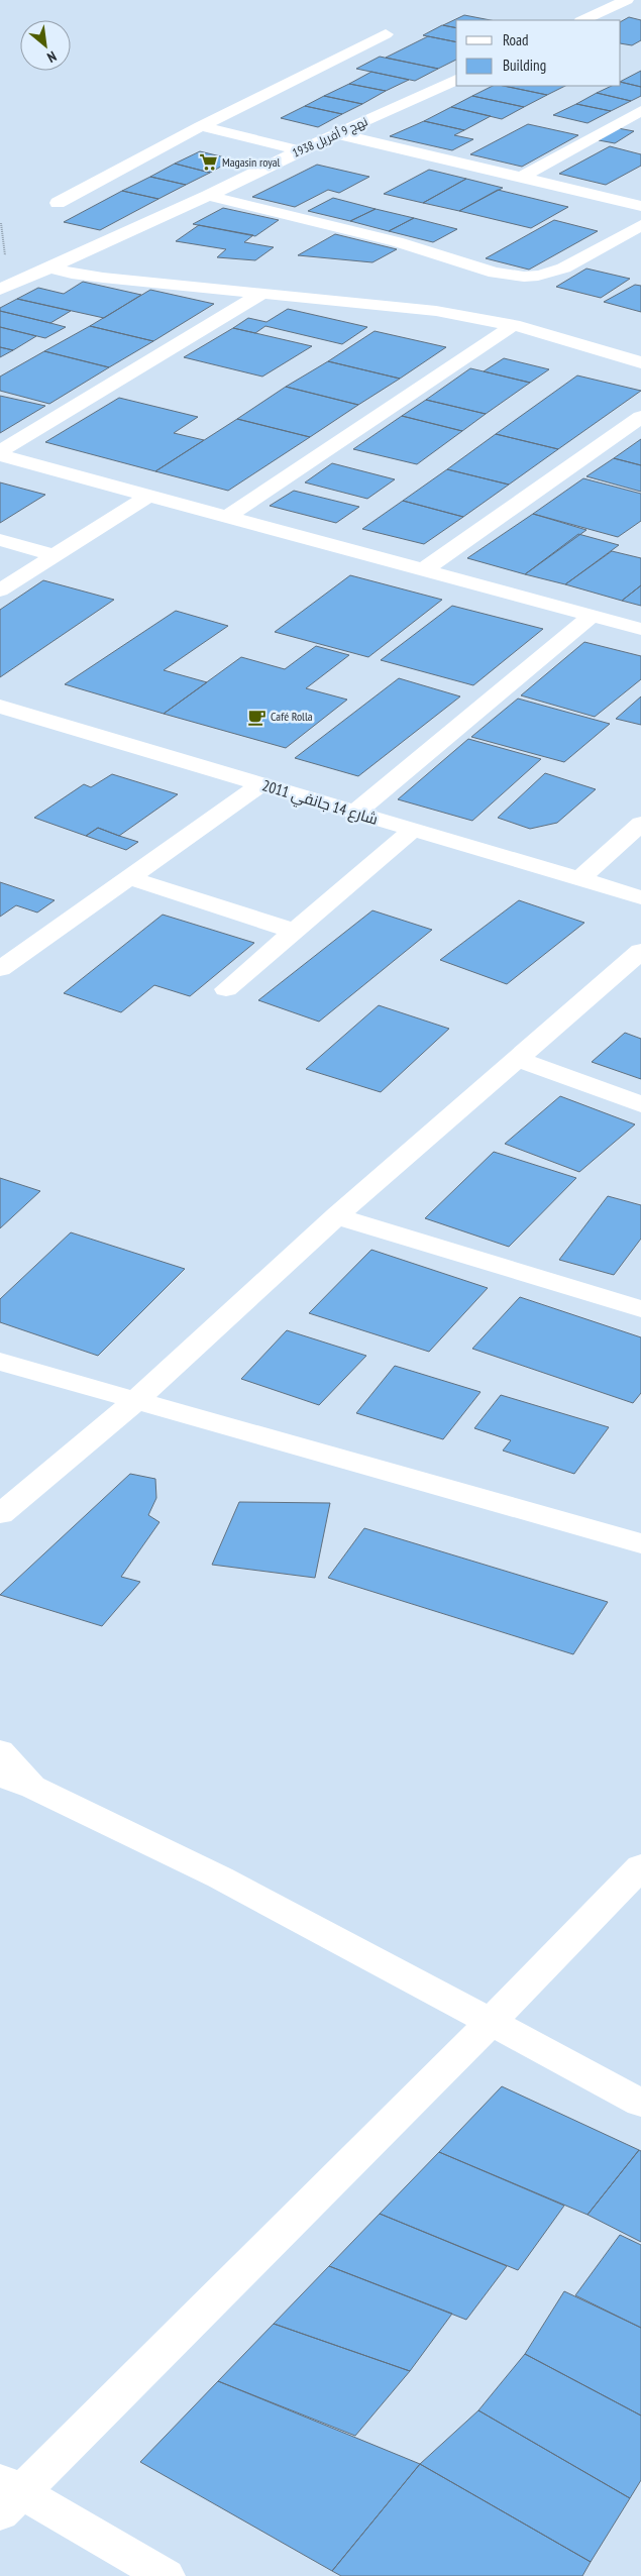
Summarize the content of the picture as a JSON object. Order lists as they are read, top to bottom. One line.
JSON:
{"streets":{"street":["نهج 9 أفريل 1938","شارع 14 جانفي 2011"]},"places":{"supermarket":["Magasin royal"],"cafe":["Café Rolla"]},"legend":["Road","Building"],"north":"bottom right"}
